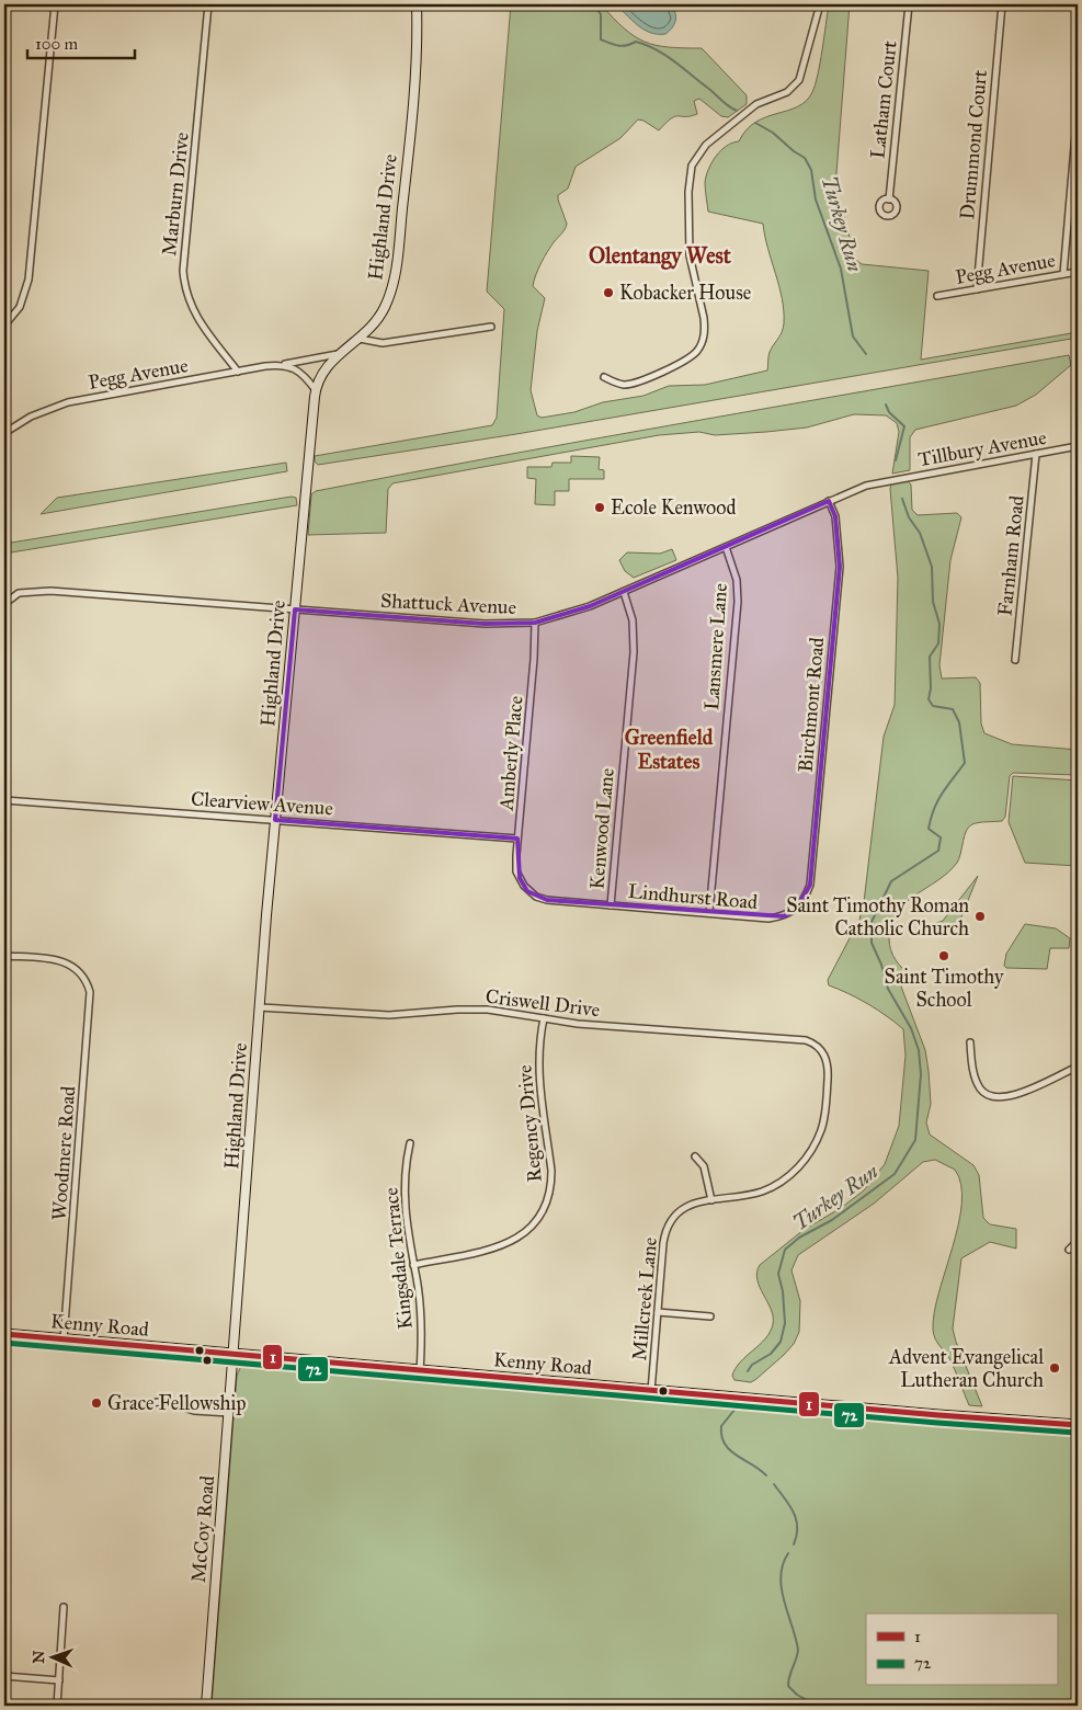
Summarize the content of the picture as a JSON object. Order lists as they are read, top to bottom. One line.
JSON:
{"streets":{"main road":["Kenny Road"],"street":["Latham Court","Drummond Court","Marburn Drive","Highland Drive","Pegg Avenue","Tillbury Avenue","Farnham Road","Shattuck Avenue","Lansmere Lane","Birchmont Road","Amberly Place","Clearview Avenue","Kenwood Lane","Lindhurst Road","Criswell Drive","Regency Drive","Woodmere Road","Kingsdale Terrace","Millcreek Lane","McCoy Road"]},"crossings":[["Drummond Court","Pegg Avenue"],["Marburn Drive","Pegg Avenue"],["Highland Drive","Pegg Avenue"],["Highland Drive","Shattuck Avenue"],["Highland Drive","Clearview Avenue"],["Highland Drive","Criswell Drive"],["Highland Drive","Kenny Road"],["Highland Drive","McCoy Road"],["Tillbury Avenue","Farnham Road"],["Tillbury Avenue","Shattuck Avenue"],["Shattuck Avenue","Lansmere Lane"],["Shattuck Avenue","Birchmont Road"],["Shattuck Avenue","Amberly Place"],["Shattuck Avenue","Kenwood Lane"],["Lansmere Lane","Lindhurst Road"],["Birchmont Road","Lindhurst Road"],["Amberly Place","Clearview Avenue"],["Amberly Place","Lindhurst Road"],["Kenwood Lane","Lindhurst Road"],["Criswell Drive","Regency Drive"],["Criswell Drive","Millcreek Lane"],["Regency Drive","Kingsdale Terrace"],["Woodmere Road","Kenny Road"],["Kingsdale Terrace","Kenny Road"],["Millcreek Lane","Kenny Road"],["Kenny Road","McCoy Road"]],"districts":["Olentangy West","Greenfield Estates"],"water":["Turkey Run"],"places":["Kobacker House","Ecole Kenwood","Saint Timothy Roman Catholic Church","Saint Timothy School","Advent Evangelical Lutheran Church","Grace Fellowship"],"lines":["transit line 1","transit line 72"],"legend":["1","72"],"scale_bar":"100 m","north":"left"}
